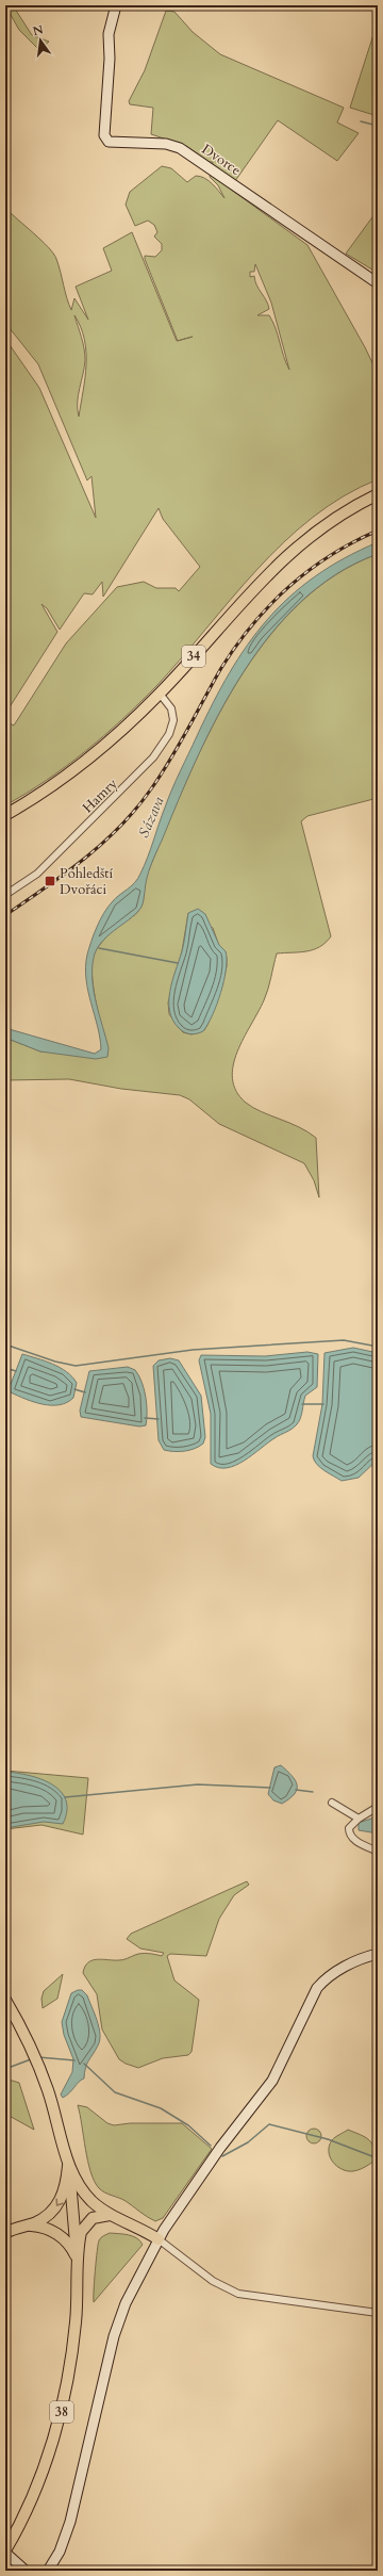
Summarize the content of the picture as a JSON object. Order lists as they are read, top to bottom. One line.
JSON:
{"streets":{"main road":["34","38"],"street":["Dvorce","Hamry"]},"crossings":[["34","Hamry"]],"water":["Sázava"],"places":{"transit":["Pohledští Dvořáci"]},"north":"top"}
